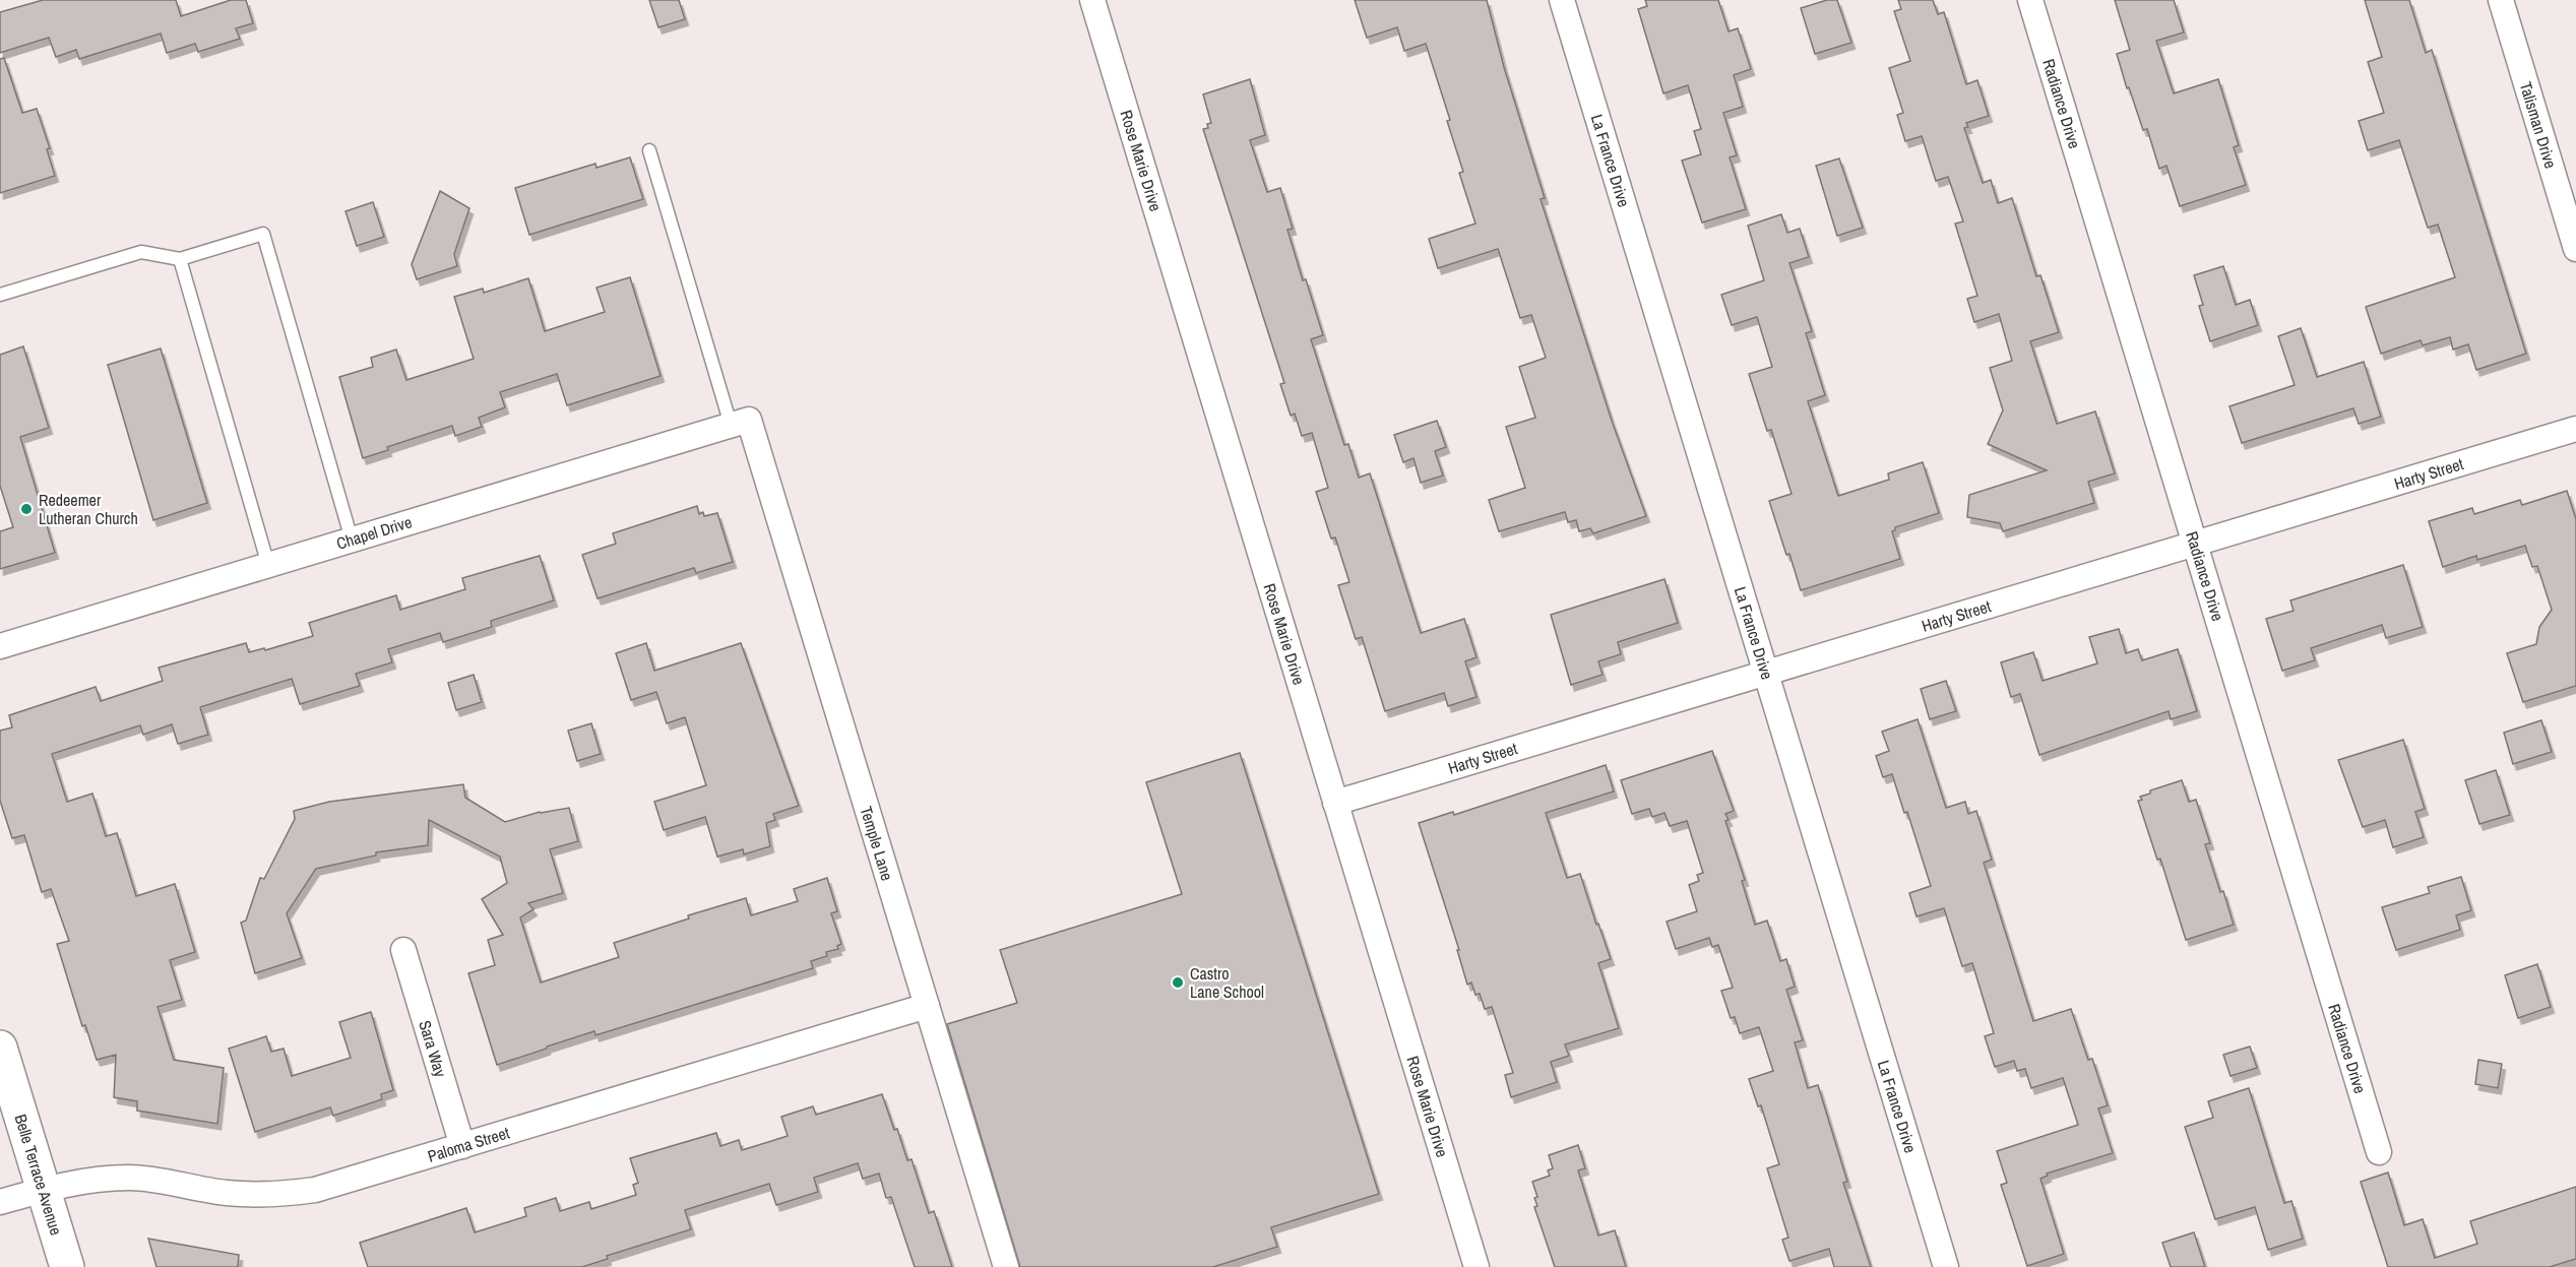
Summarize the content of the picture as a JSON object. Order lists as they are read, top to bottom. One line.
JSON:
{"streets":{"street":["Radiance Drive","Talisman Drive","Rose Marie Drive","La France Drive","Harty Street","Chapel Drive","Temple Lane","Sara Way","Paloma Street","Belle Terrace Avenue"]},"crossings":[["Radiance Drive","Harty Street"],["Rose Marie Drive","Harty Street"],["La France Drive","Harty Street"],["Chapel Drive","Temple Lane"],["Temple Lane","Paloma Street"],["Sara Way","Paloma Street"],["Paloma Street","Belle Terrace Avenue"]],"places":["Redeemer Lutheran Church","Castro Lane School"]}
